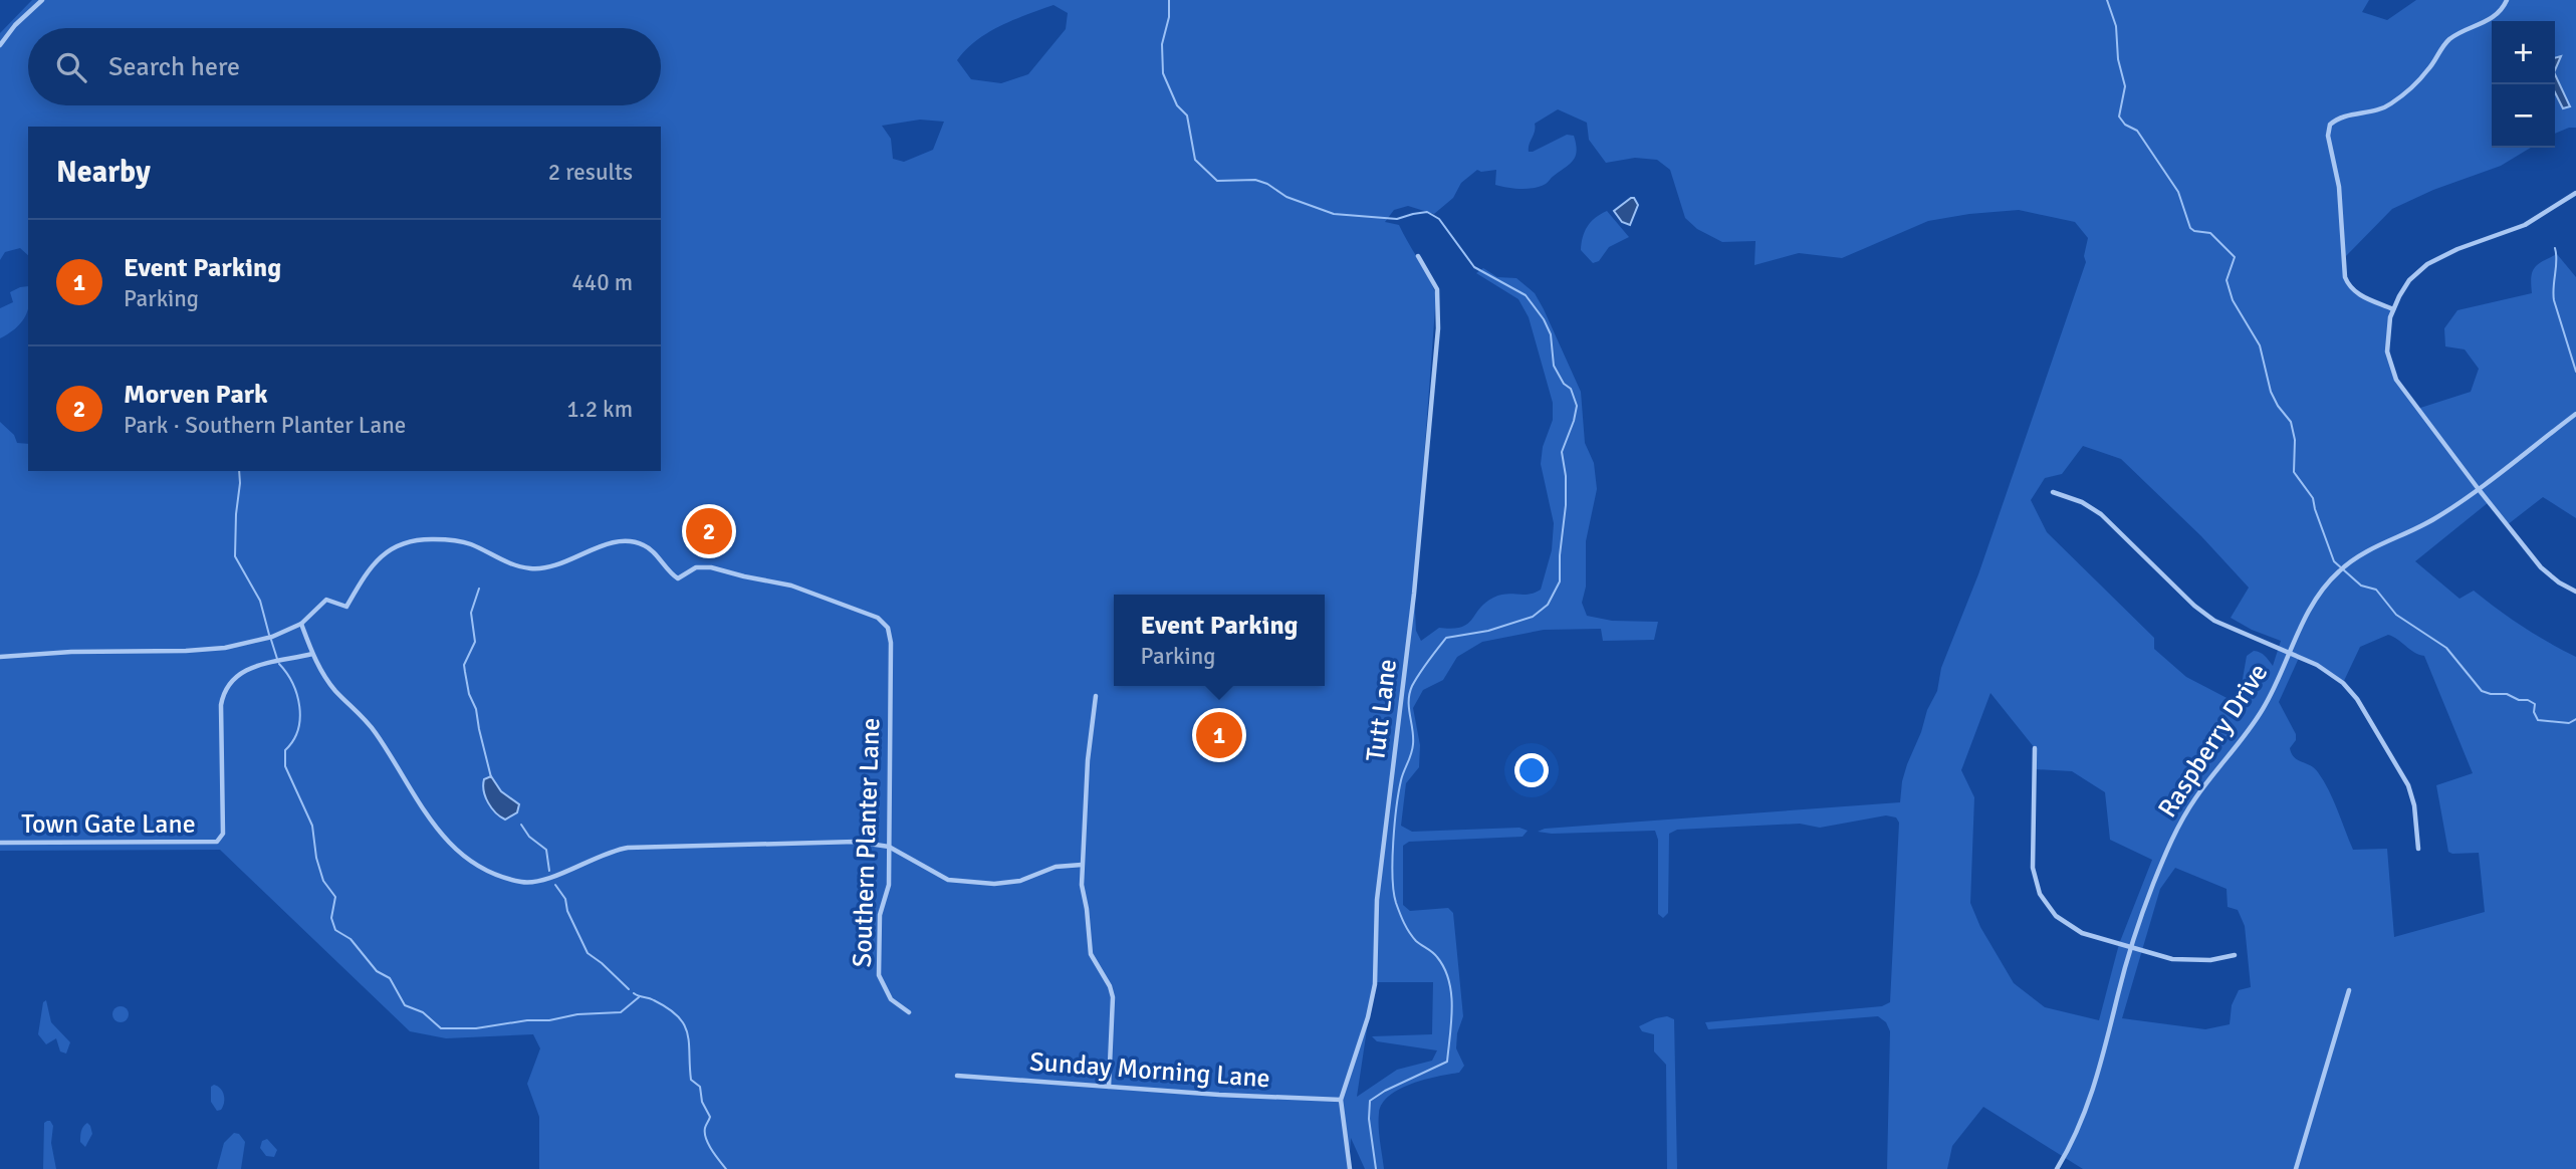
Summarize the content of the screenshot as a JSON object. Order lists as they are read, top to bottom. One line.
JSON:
{"streets":{"street":["Tutt Lane","Raspberry Drive","Town Gate Lane","Southern Planter Lane","Sunday Morning Lane"]},"crossings":[["Tutt Lane","Sunday Morning Lane"]],"page":{"map_buttons":["+","−"],"search":"Search here","heading":["Nearby","2 results"],"list":[{"mark":"1","name":"Event Parking","note":"Parking","value":"440 m"},{"mark":"2","name":"Morven Park","note":"Park · Southern Planter Lane","value":"1.2 km"}],"pins":["2","1"],"popup":["Event Parking","Parking"]}}
